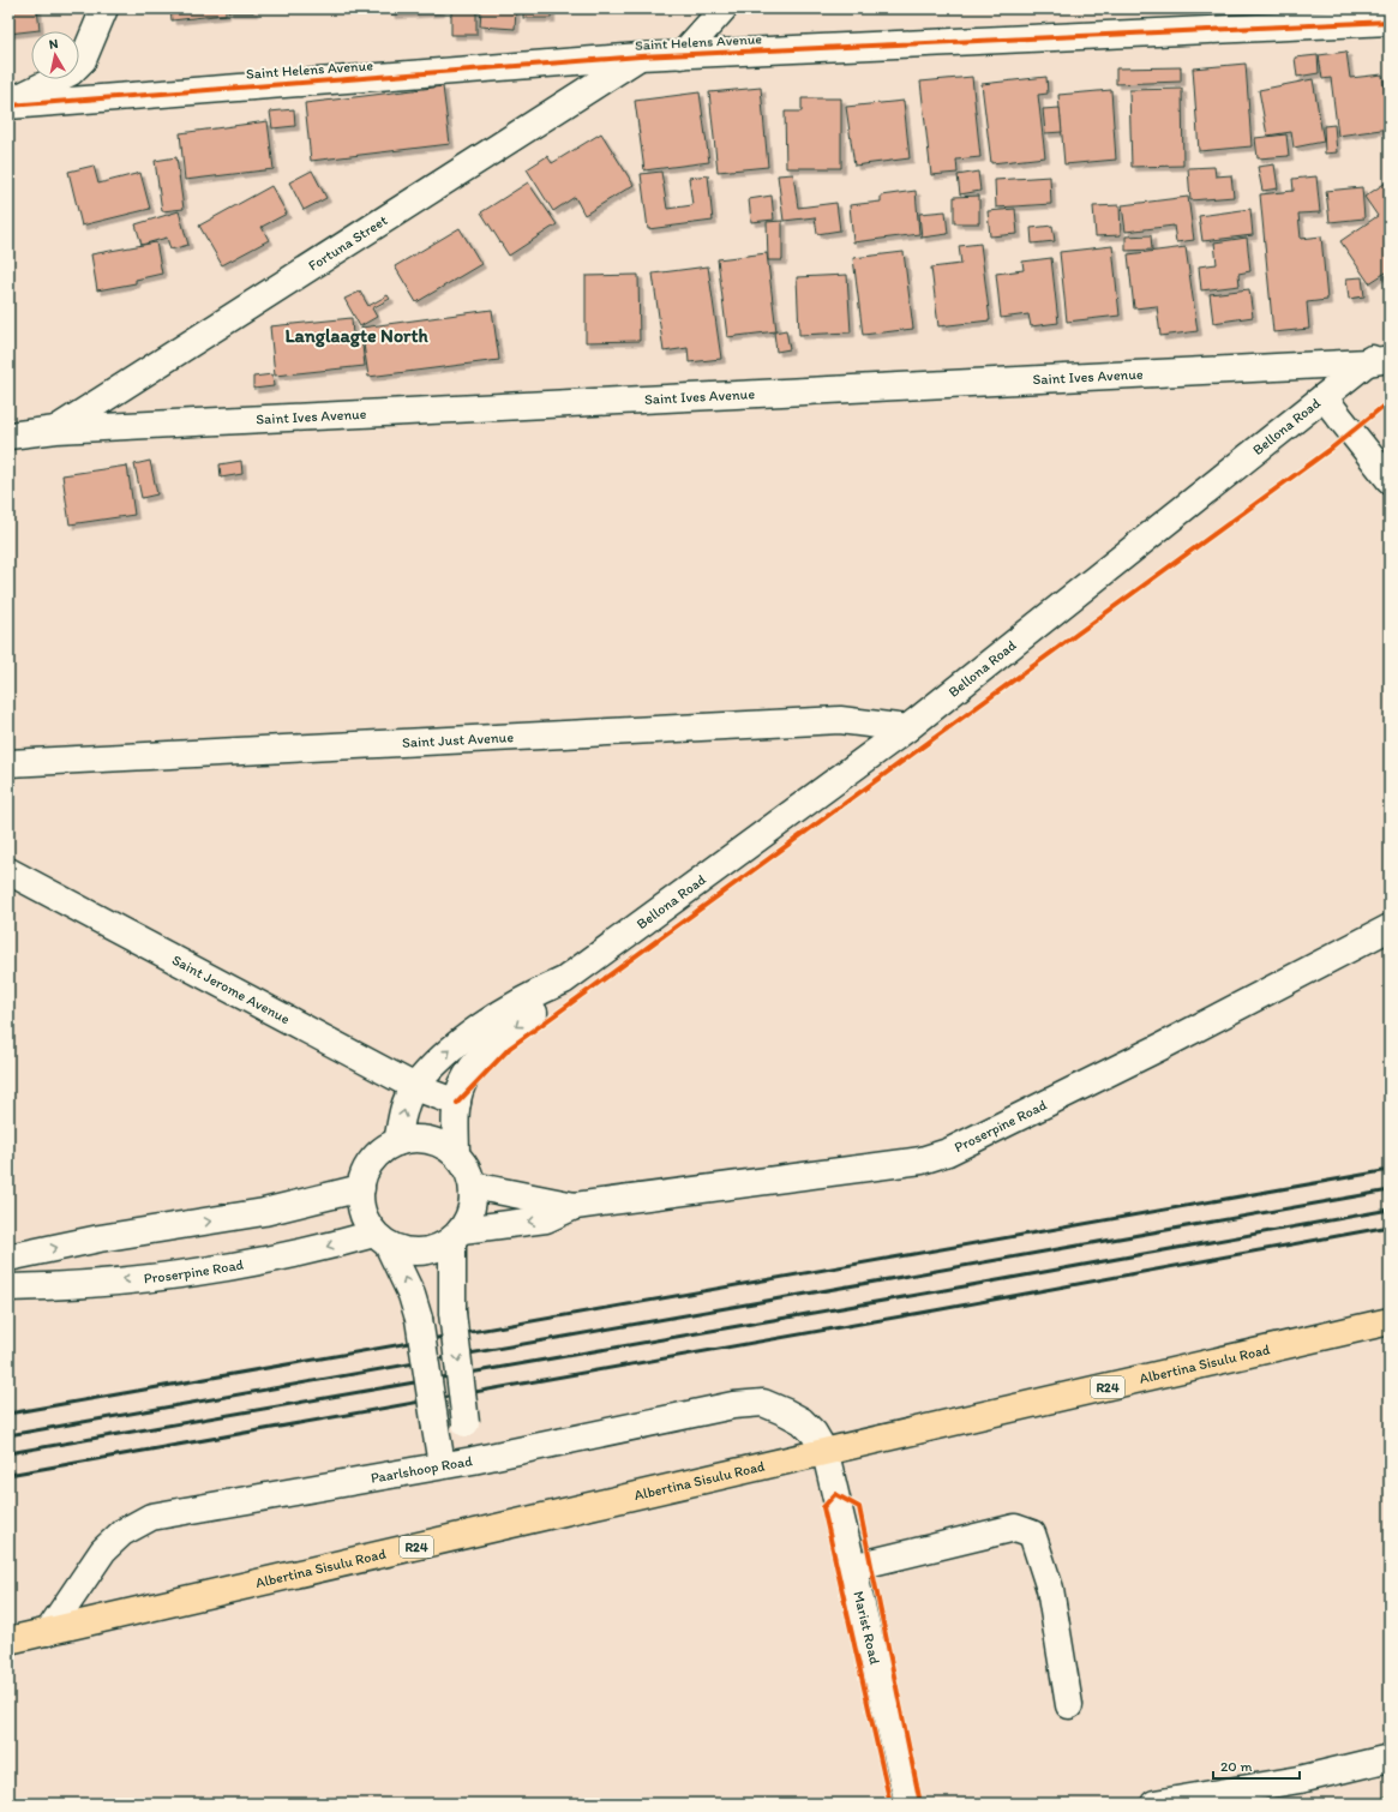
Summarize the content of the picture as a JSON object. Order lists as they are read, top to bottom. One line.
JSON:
{"streets":{"main road":["Albertina Sisulu Road","R24"],"street":["Saint Helens Avenue","Fortuna Street","Saint Ives Avenue","Bellona Road","Saint Just Avenue","Saint Jerome Avenue","Proserpine Road","Paarlshoop Road","Marist Road"]},"crossings":[["Saint Helens Avenue","Fortuna Street"],["Fortuna Street","Saint Ives Avenue"],["Saint Ives Avenue","Bellona Road"],["Bellona Road","Saint Just Avenue"],["Bellona Road","Saint Jerome Avenue"],["Bellona Road","Proserpine Road"],["Albertina Sisulu Road","Paarlshoop Road"],["Albertina Sisulu Road","Marist Road"],["Paarlshoop Road","Marist Road"]],"districts":["Langlaagte North"],"scale_bar":"20 m","north":"top"}
